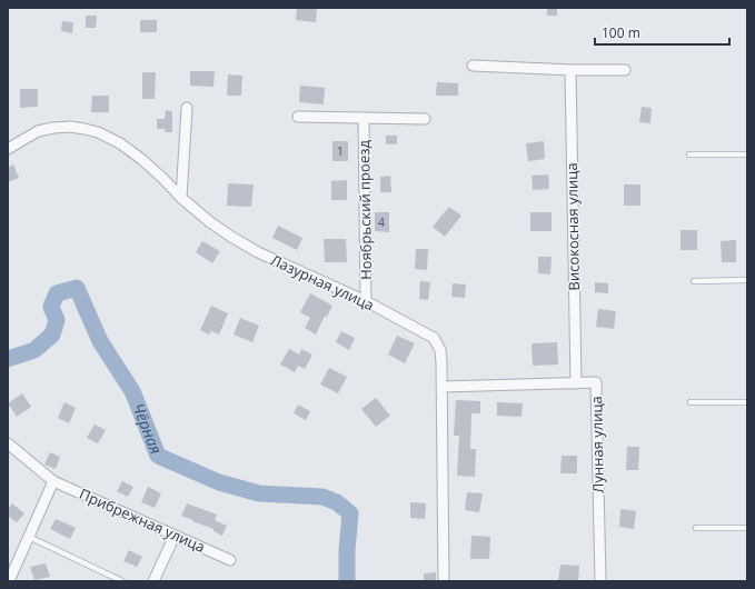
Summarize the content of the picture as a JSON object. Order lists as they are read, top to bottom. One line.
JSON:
{"streets":{"street":["Ноябрьский проезд","Високосная улица","Лазурная улица","Лунная улица","Прибрежная улица"]},"crossings":[["Ноябрьский проезд","Лазурная улица"],["Високосная улица","Лунная улица"],["Лазурная улица","Лунная улица"]],"water":["Чёрная"],"house_numbers":["1","4"],"scale_bar":"100 m"}
